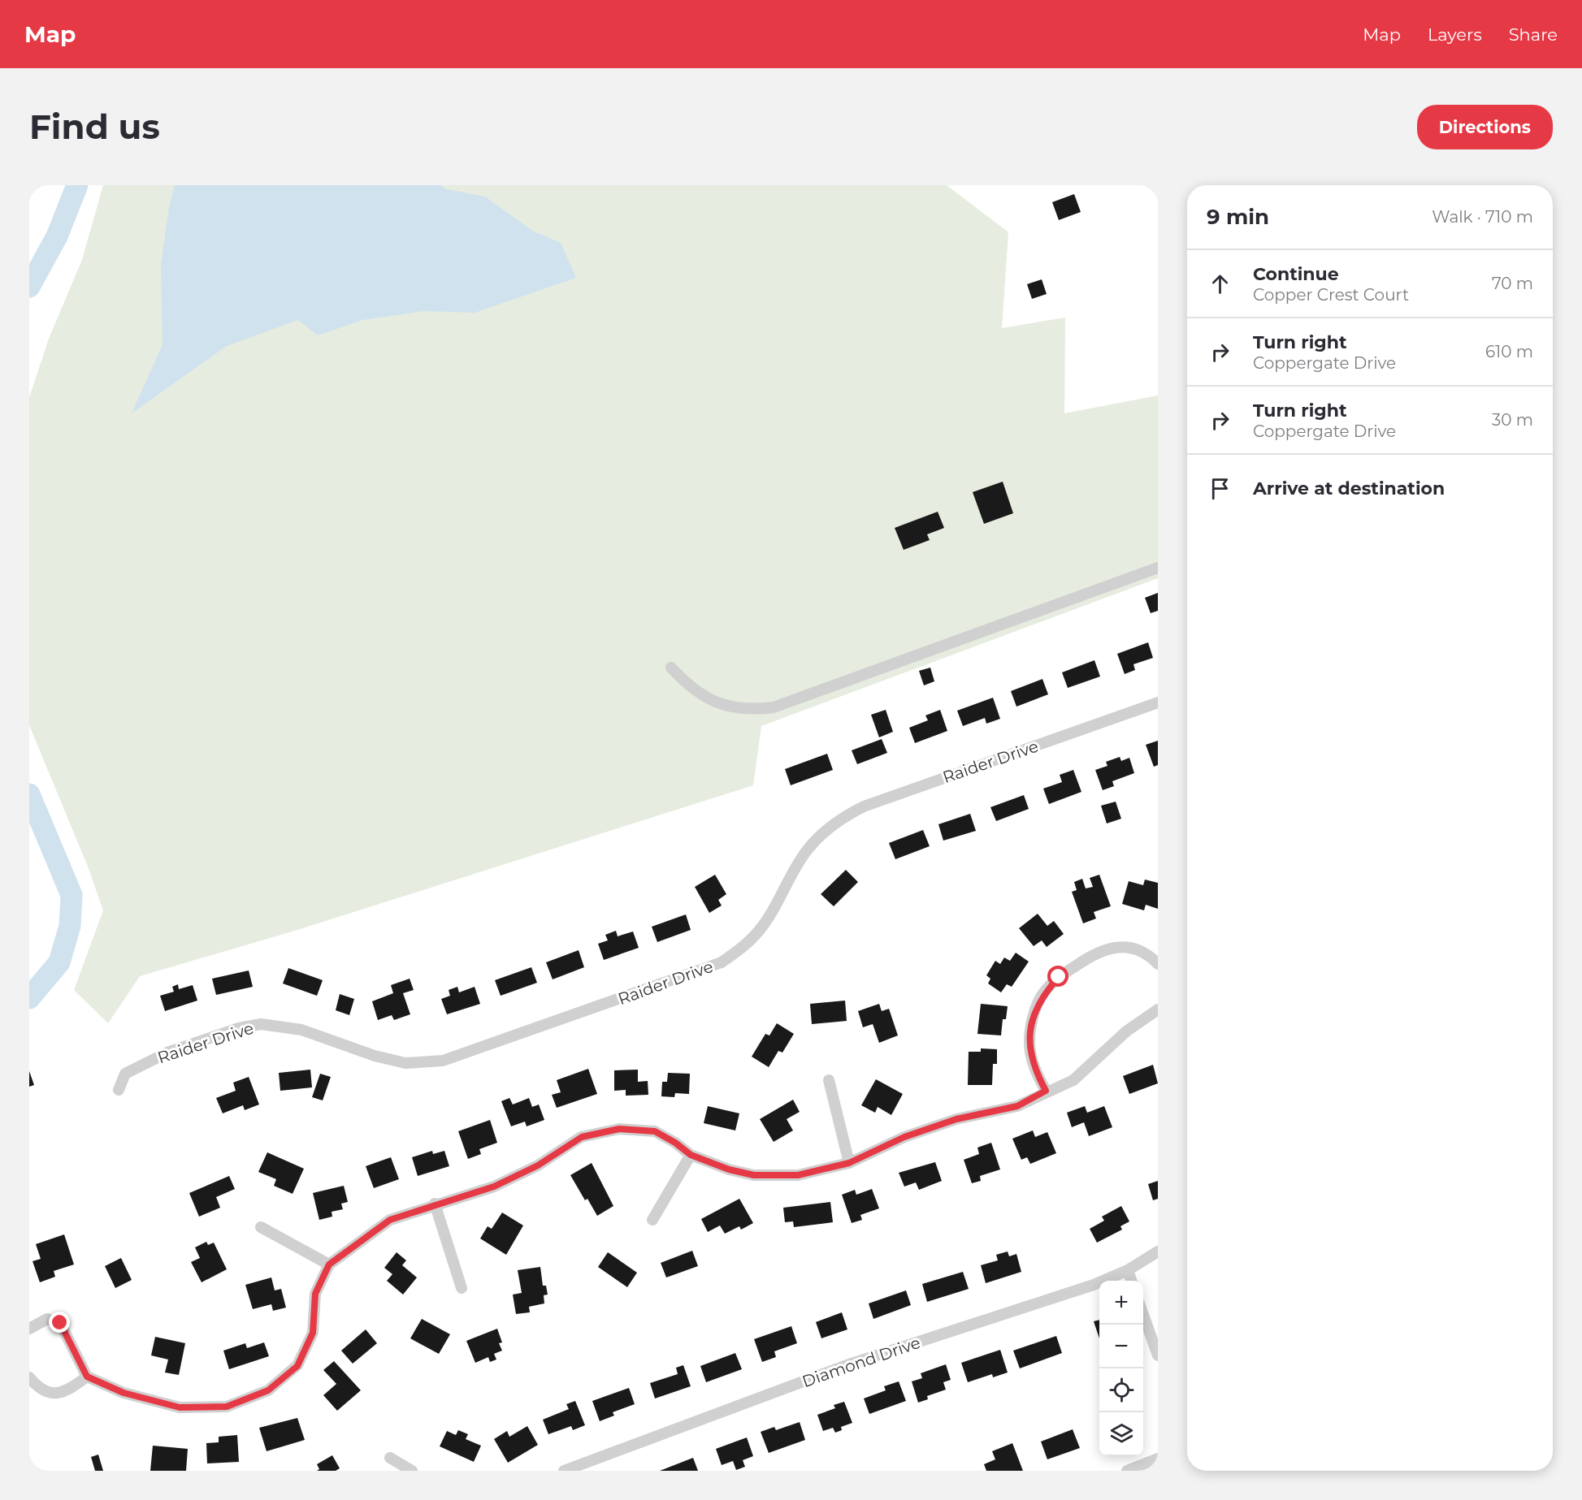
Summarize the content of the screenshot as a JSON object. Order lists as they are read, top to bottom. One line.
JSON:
{"streets":{"street":["Raider Drive","Diamond Drive"]},"page":{"header":"Map","nav":["Map","Layers","Share"],"buttons":"Directions","title":"Find us","heading":["9 min","Walk · 710 m"],"list":[["Continue","Copper Crest Court","70 m"],["Turn right","Coppergate Drive","610 m"],["Turn right","Coppergate Drive","30 m"],"Arrive at destination"],"map_buttons":["+","−"]}}
